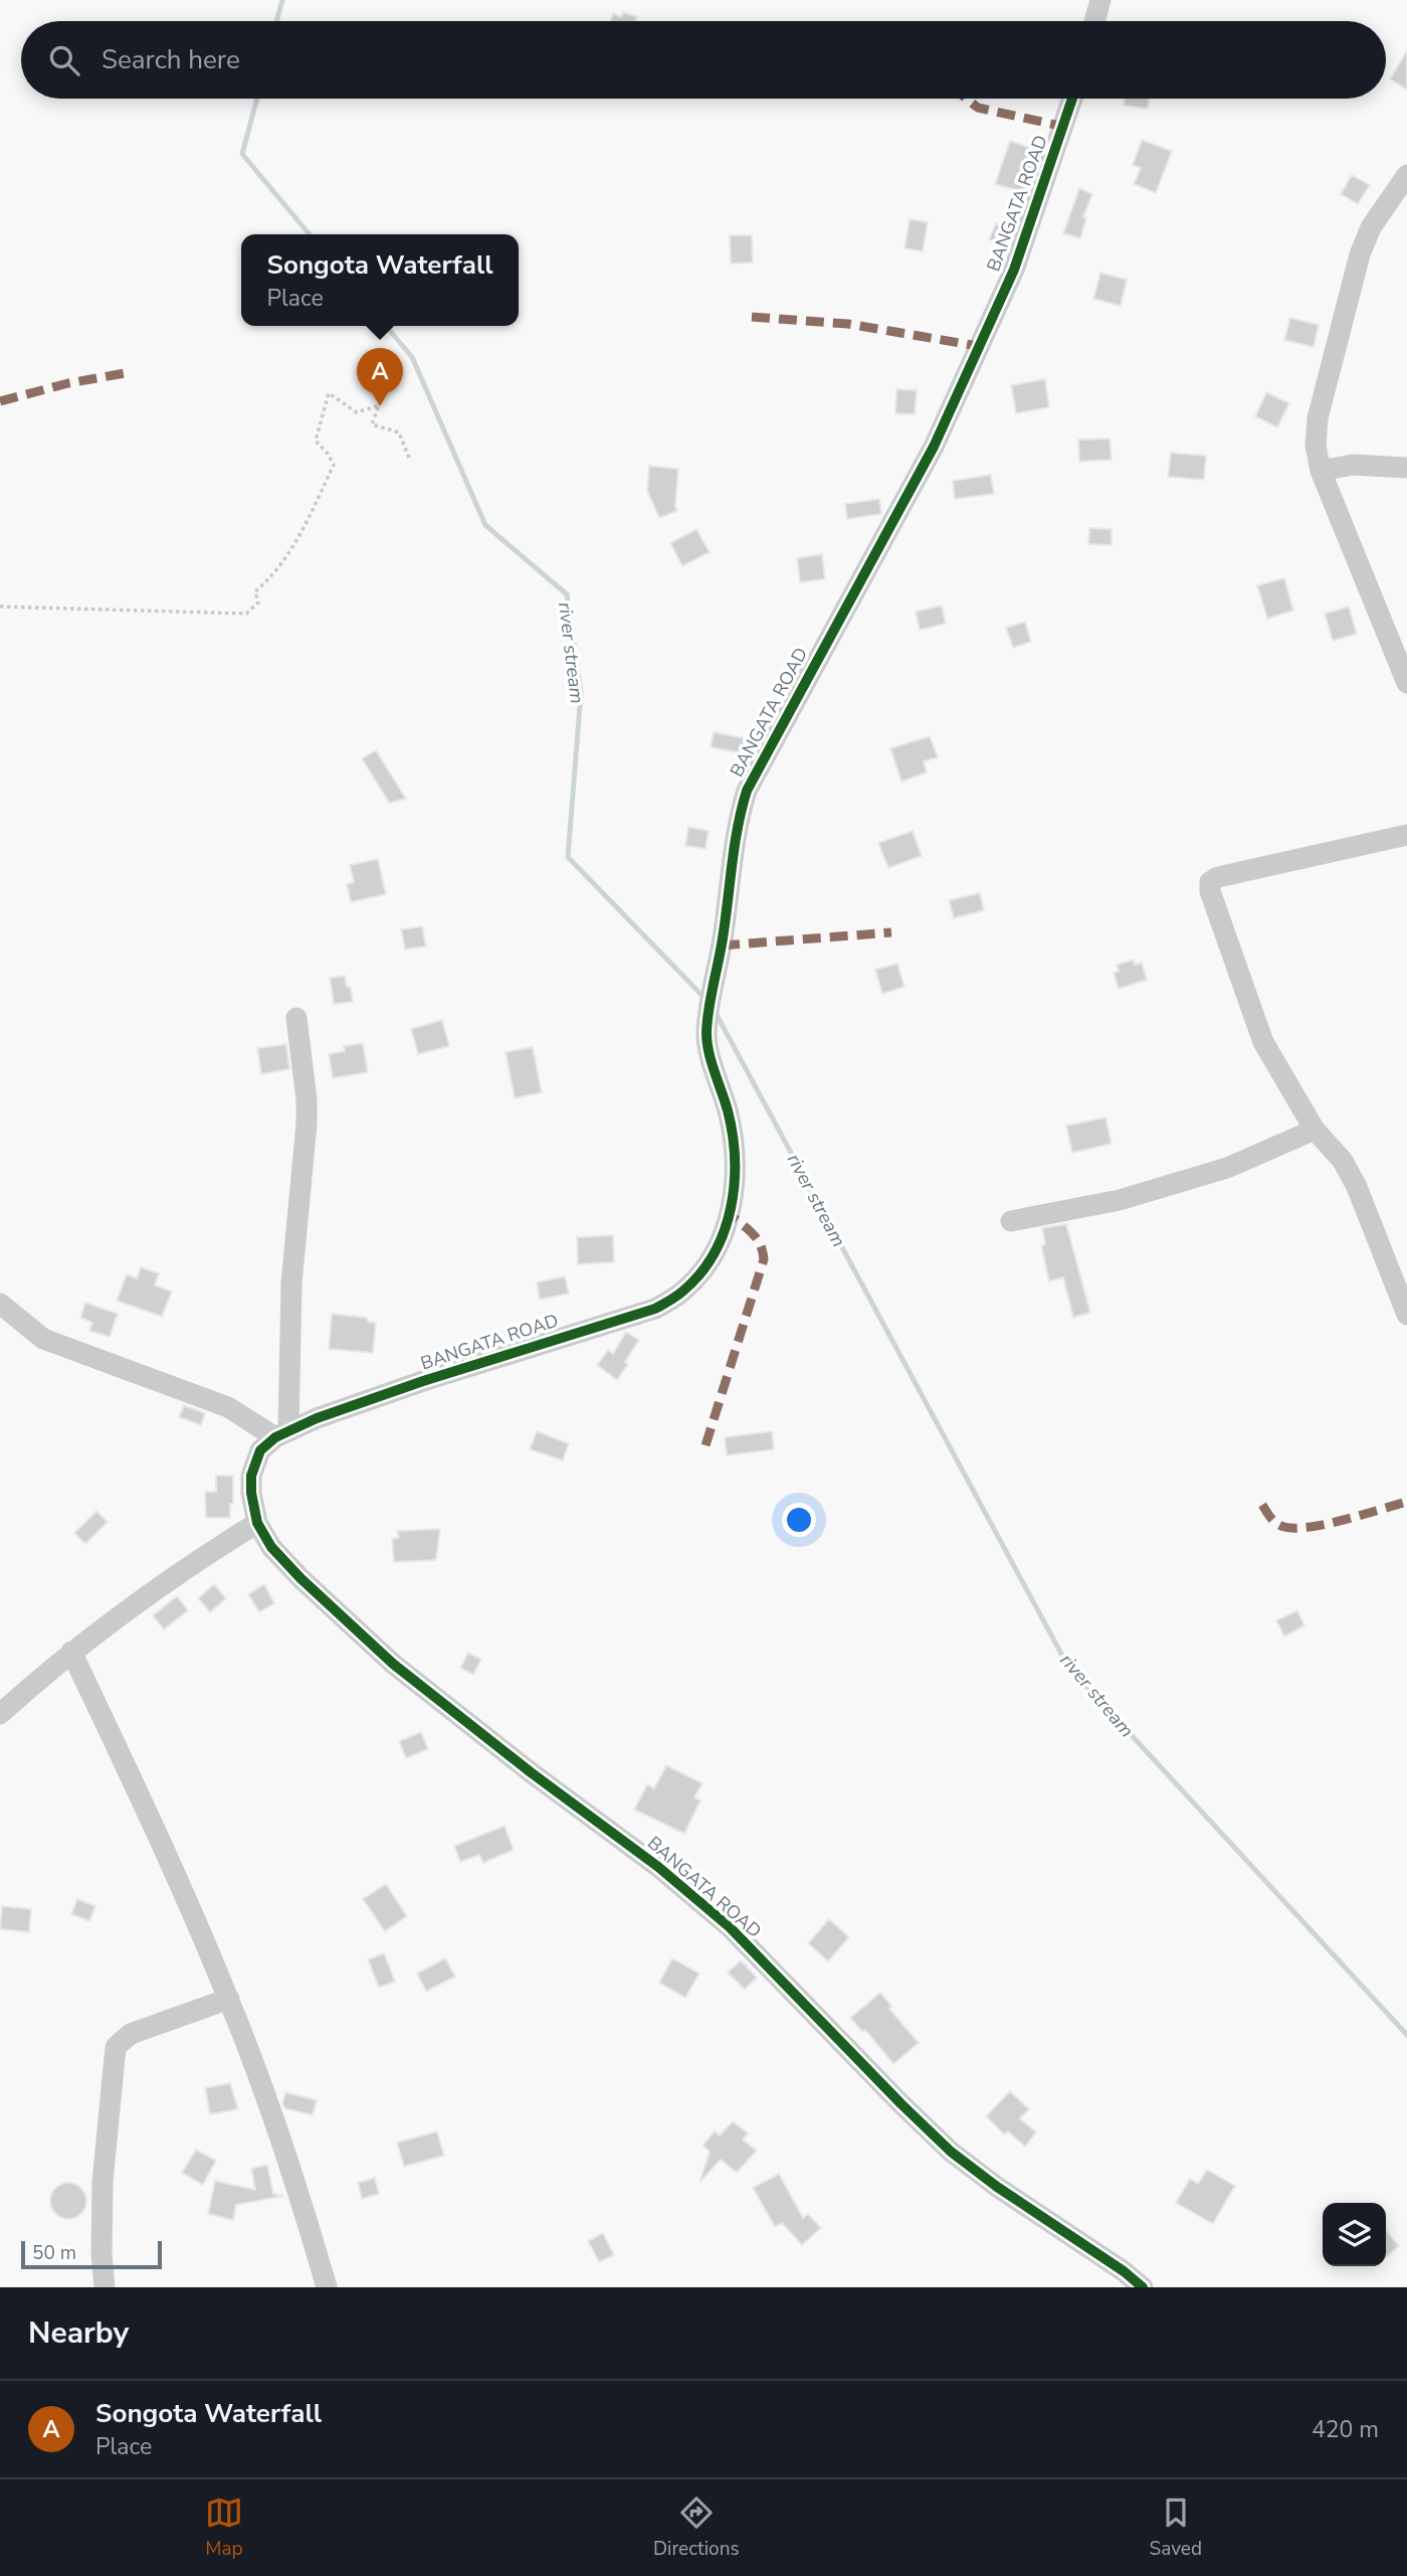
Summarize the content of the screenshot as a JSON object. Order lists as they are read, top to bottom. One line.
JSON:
{"streets":{"street":["BANGATA ROAD"]},"water":["river stream"],"scale_bar":"50 m","page":{"search":"Search here","popup":["Songota Waterfall","Place"],"pins":"A","scale":"50 m","heading":"Nearby","list":[{"mark":"A","name":"Songota Waterfall","note":"Place","value":"420 m"}],"nav":["Map","Directions","Saved"]}}
